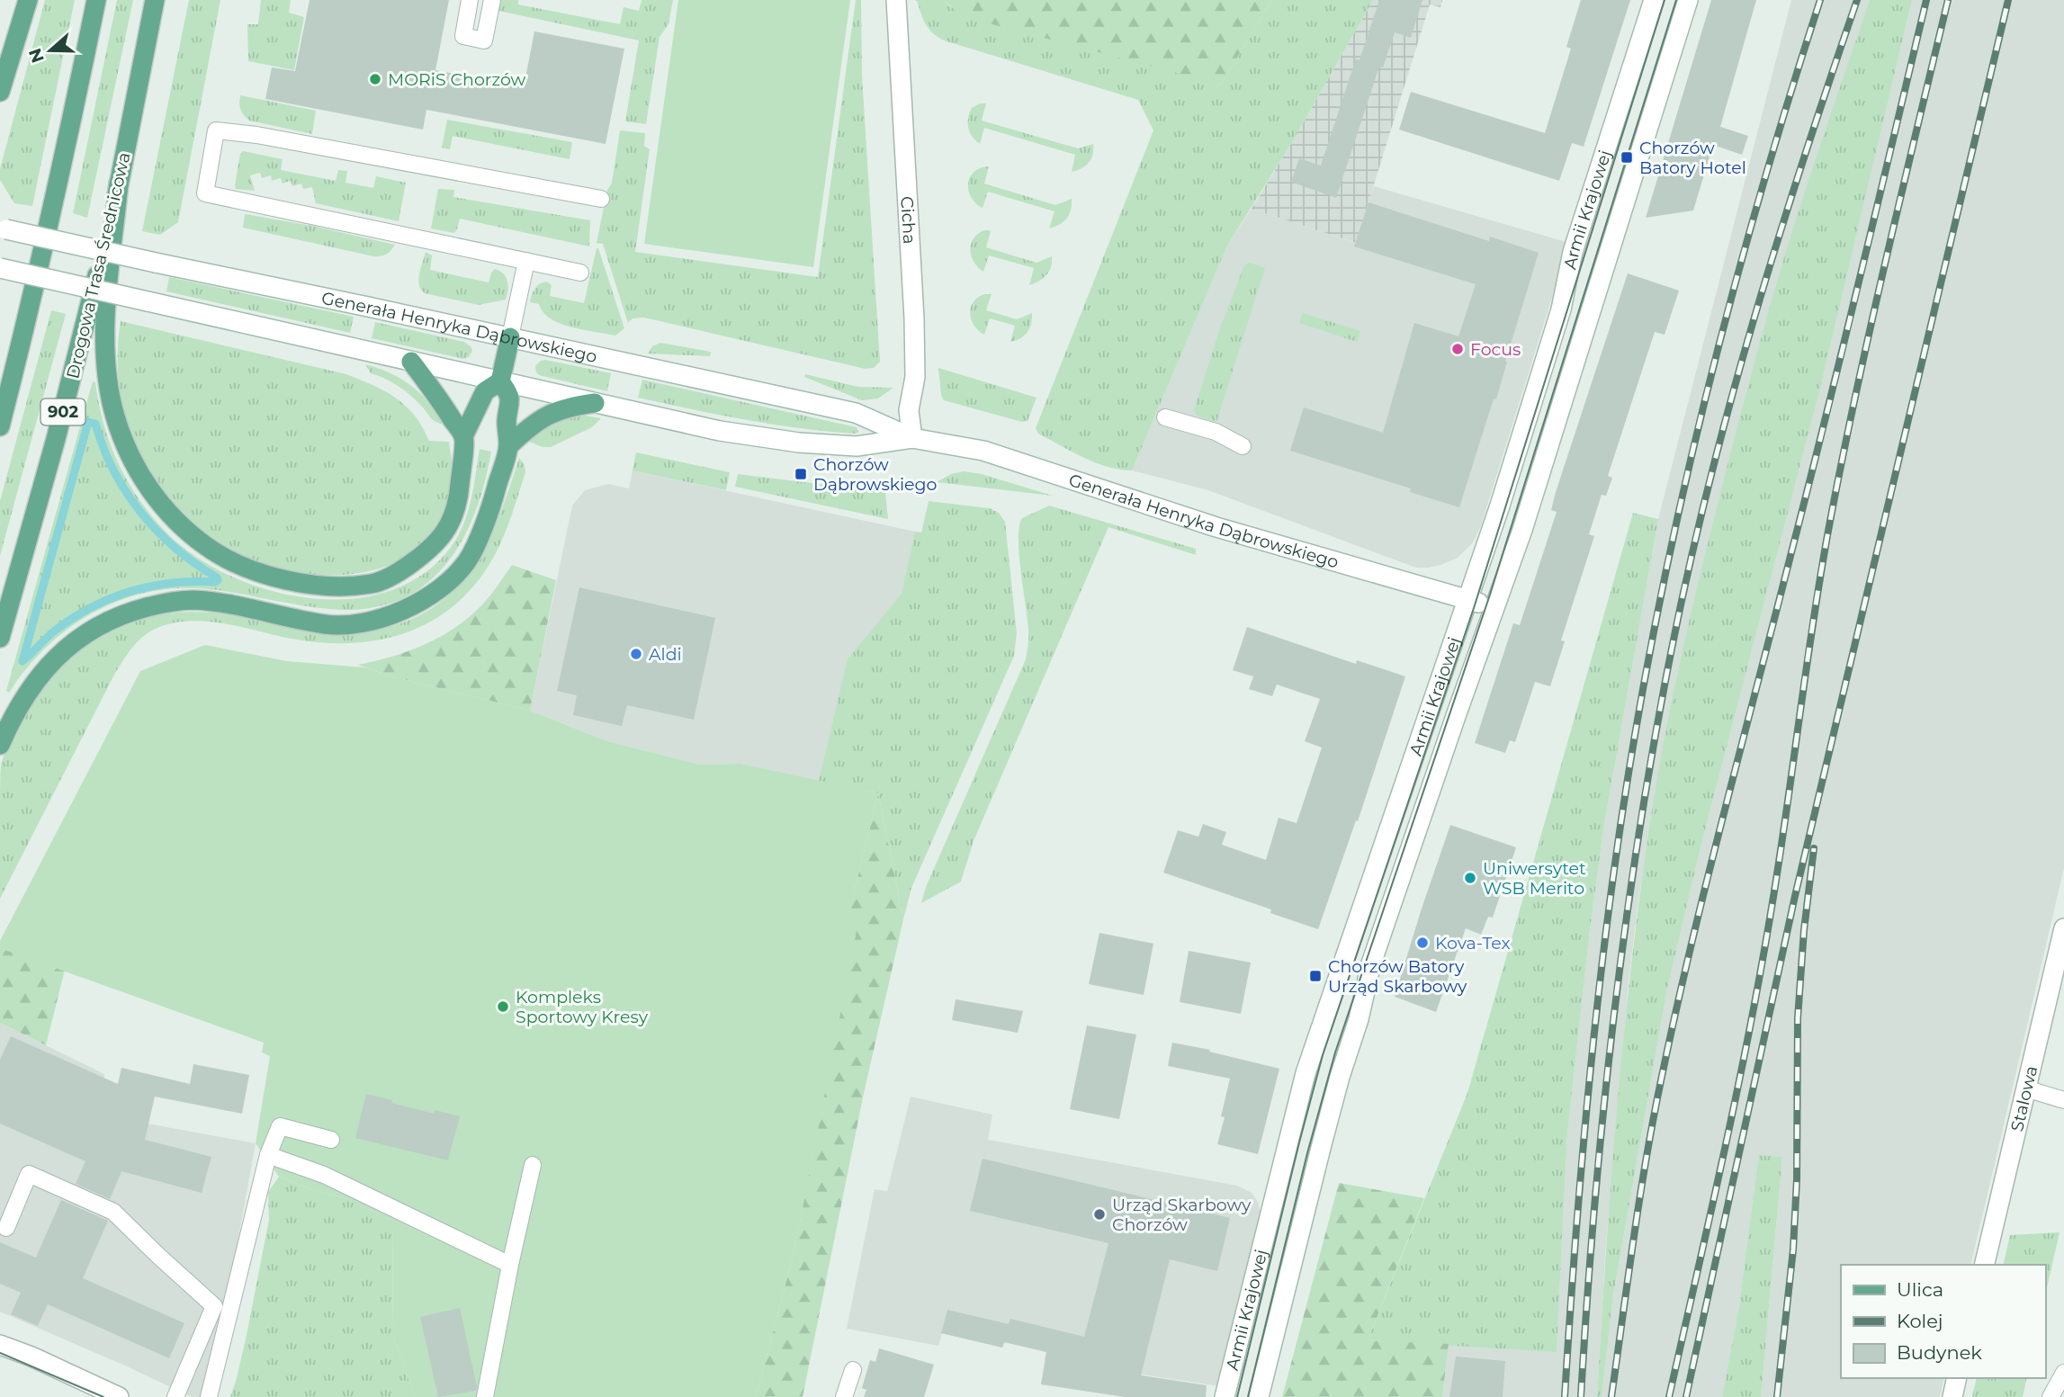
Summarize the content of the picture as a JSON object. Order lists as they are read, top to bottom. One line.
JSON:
{"streets":{"main road":["Drogowa Trasa Średnicowa","902"],"street":["Armii Krajowej","Cicha","Generała Henryka Dąbrowskiego","Stalowa"]},"crossings":[["Armii Krajowej","Generała Henryka Dąbrowskiego"],["Cicha","Generała Henryka Dąbrowskiego"]],"places":{"other":["MORiS Chorzów","Focus","Aldi","Uniwersytet WSB Merito","Kova-Tex","Kompleks Sportowy Kresy","Urząd Skarbowy Chorzów"],"transit":["Chorzów Batory Hotel","Chorzów Dąbrowskiego","Chorzów Batory Urząd Skarbowy"]},"legend":["Ulica","Kolej","Budynek"],"north":"left"}
